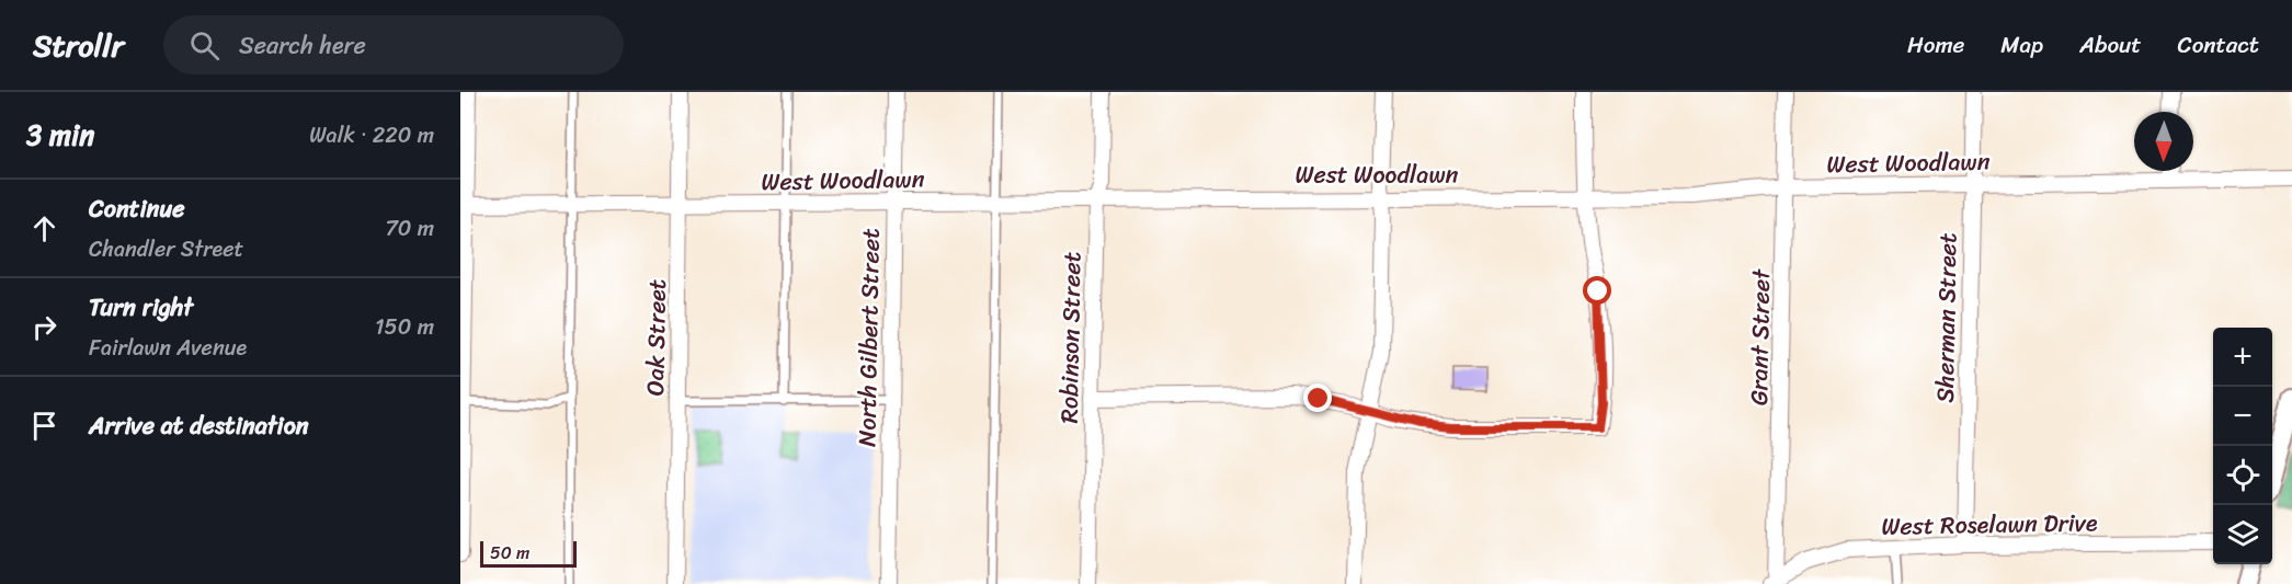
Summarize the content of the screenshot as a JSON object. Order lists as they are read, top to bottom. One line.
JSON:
{"streets":{"street":["West Woodlawn","Sherman Street","Oak Street","North Gilbert Street","Robinson Street","Grant Street","West Roselawn Drive"]},"crossings":[["West Woodlawn","Sherman Street"],["West Woodlawn","Oak Street"],["West Woodlawn","North Gilbert Street"],["West Woodlawn","Robinson Street"],["West Woodlawn","Grant Street"],["Sherman Street","West Roselawn Drive"],["Grant Street","West Roselawn Drive"]],"scale_bar":"50 m","north":"bottom","page":{"header":"Strollr","search":"Search here","nav":["Home","Map","About","Contact"],"heading":["3 min","Walk · 220 m"],"list":[["Continue","Chandler Street","70 m"],["Turn right","Fairlawn Avenue","150 m"],"Arrive at destination"],"map_buttons":["+","−"],"scale":"50 m"}}
